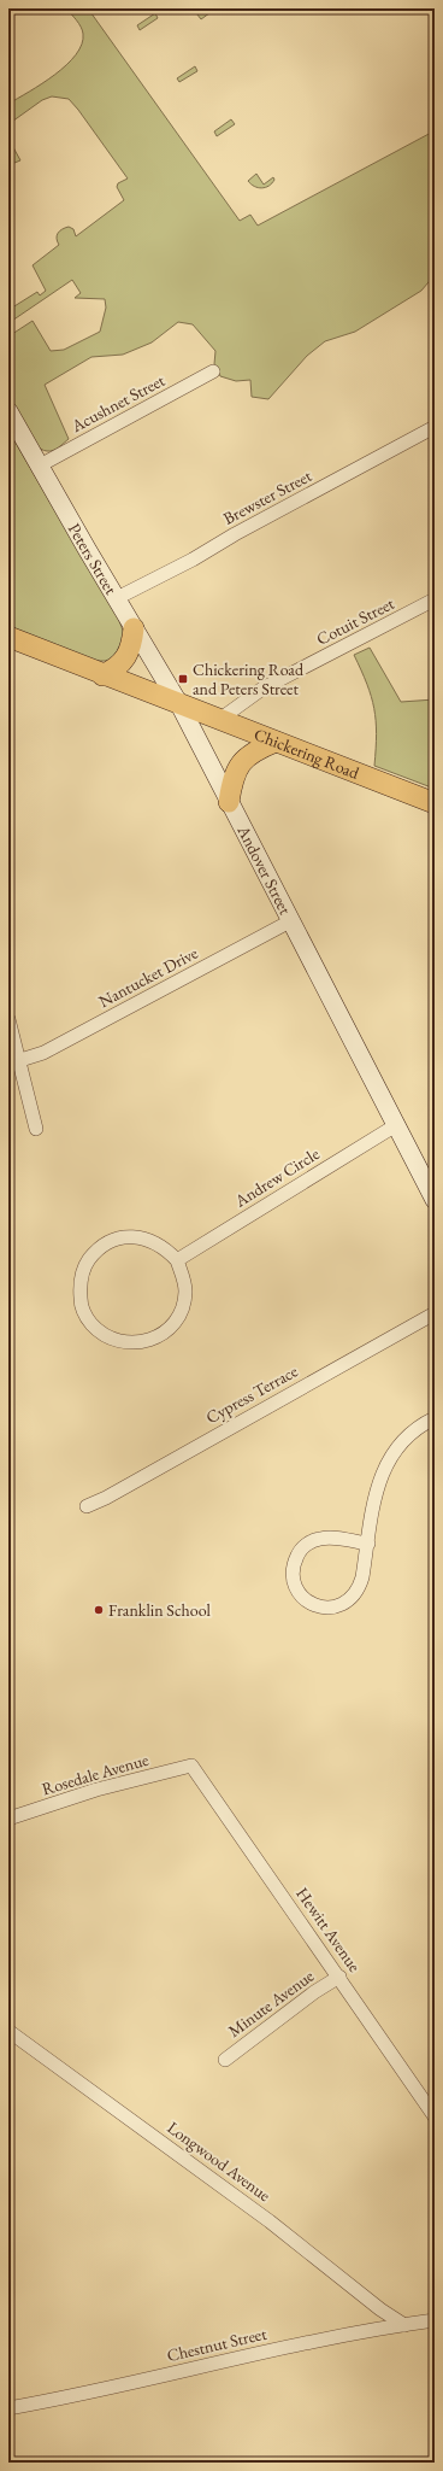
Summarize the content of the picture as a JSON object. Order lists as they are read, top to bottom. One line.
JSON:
{"streets":{"main road":["Peters Street","Chickering Road","Andover Street"],"street":["Acushnet Street","Brewster Street","Cotuit Street","Nantucket Drive","Andrew Circle","Cypress Terrace","Rosedale Avenue","Hewitt Avenue","Minute Avenue","Longwood Avenue","Chestnut Street"]},"crossings":[["Acushnet Street","Peters Street"],["Brewster Street","Peters Street"],["Peters Street","Chickering Road"],["Peters Street","Andover Street"],["Cotuit Street","Chickering Road"],["Chickering Road","Andover Street"],["Andover Street","Nantucket Drive"],["Andover Street","Andrew Circle"],["Rosedale Avenue","Hewitt Avenue"],["Hewitt Avenue","Minute Avenue"],["Longwood Avenue","Chestnut Street"]],"places":{"transit":["Chickering Road and Peters Street"],"other":["Franklin School"]}}
